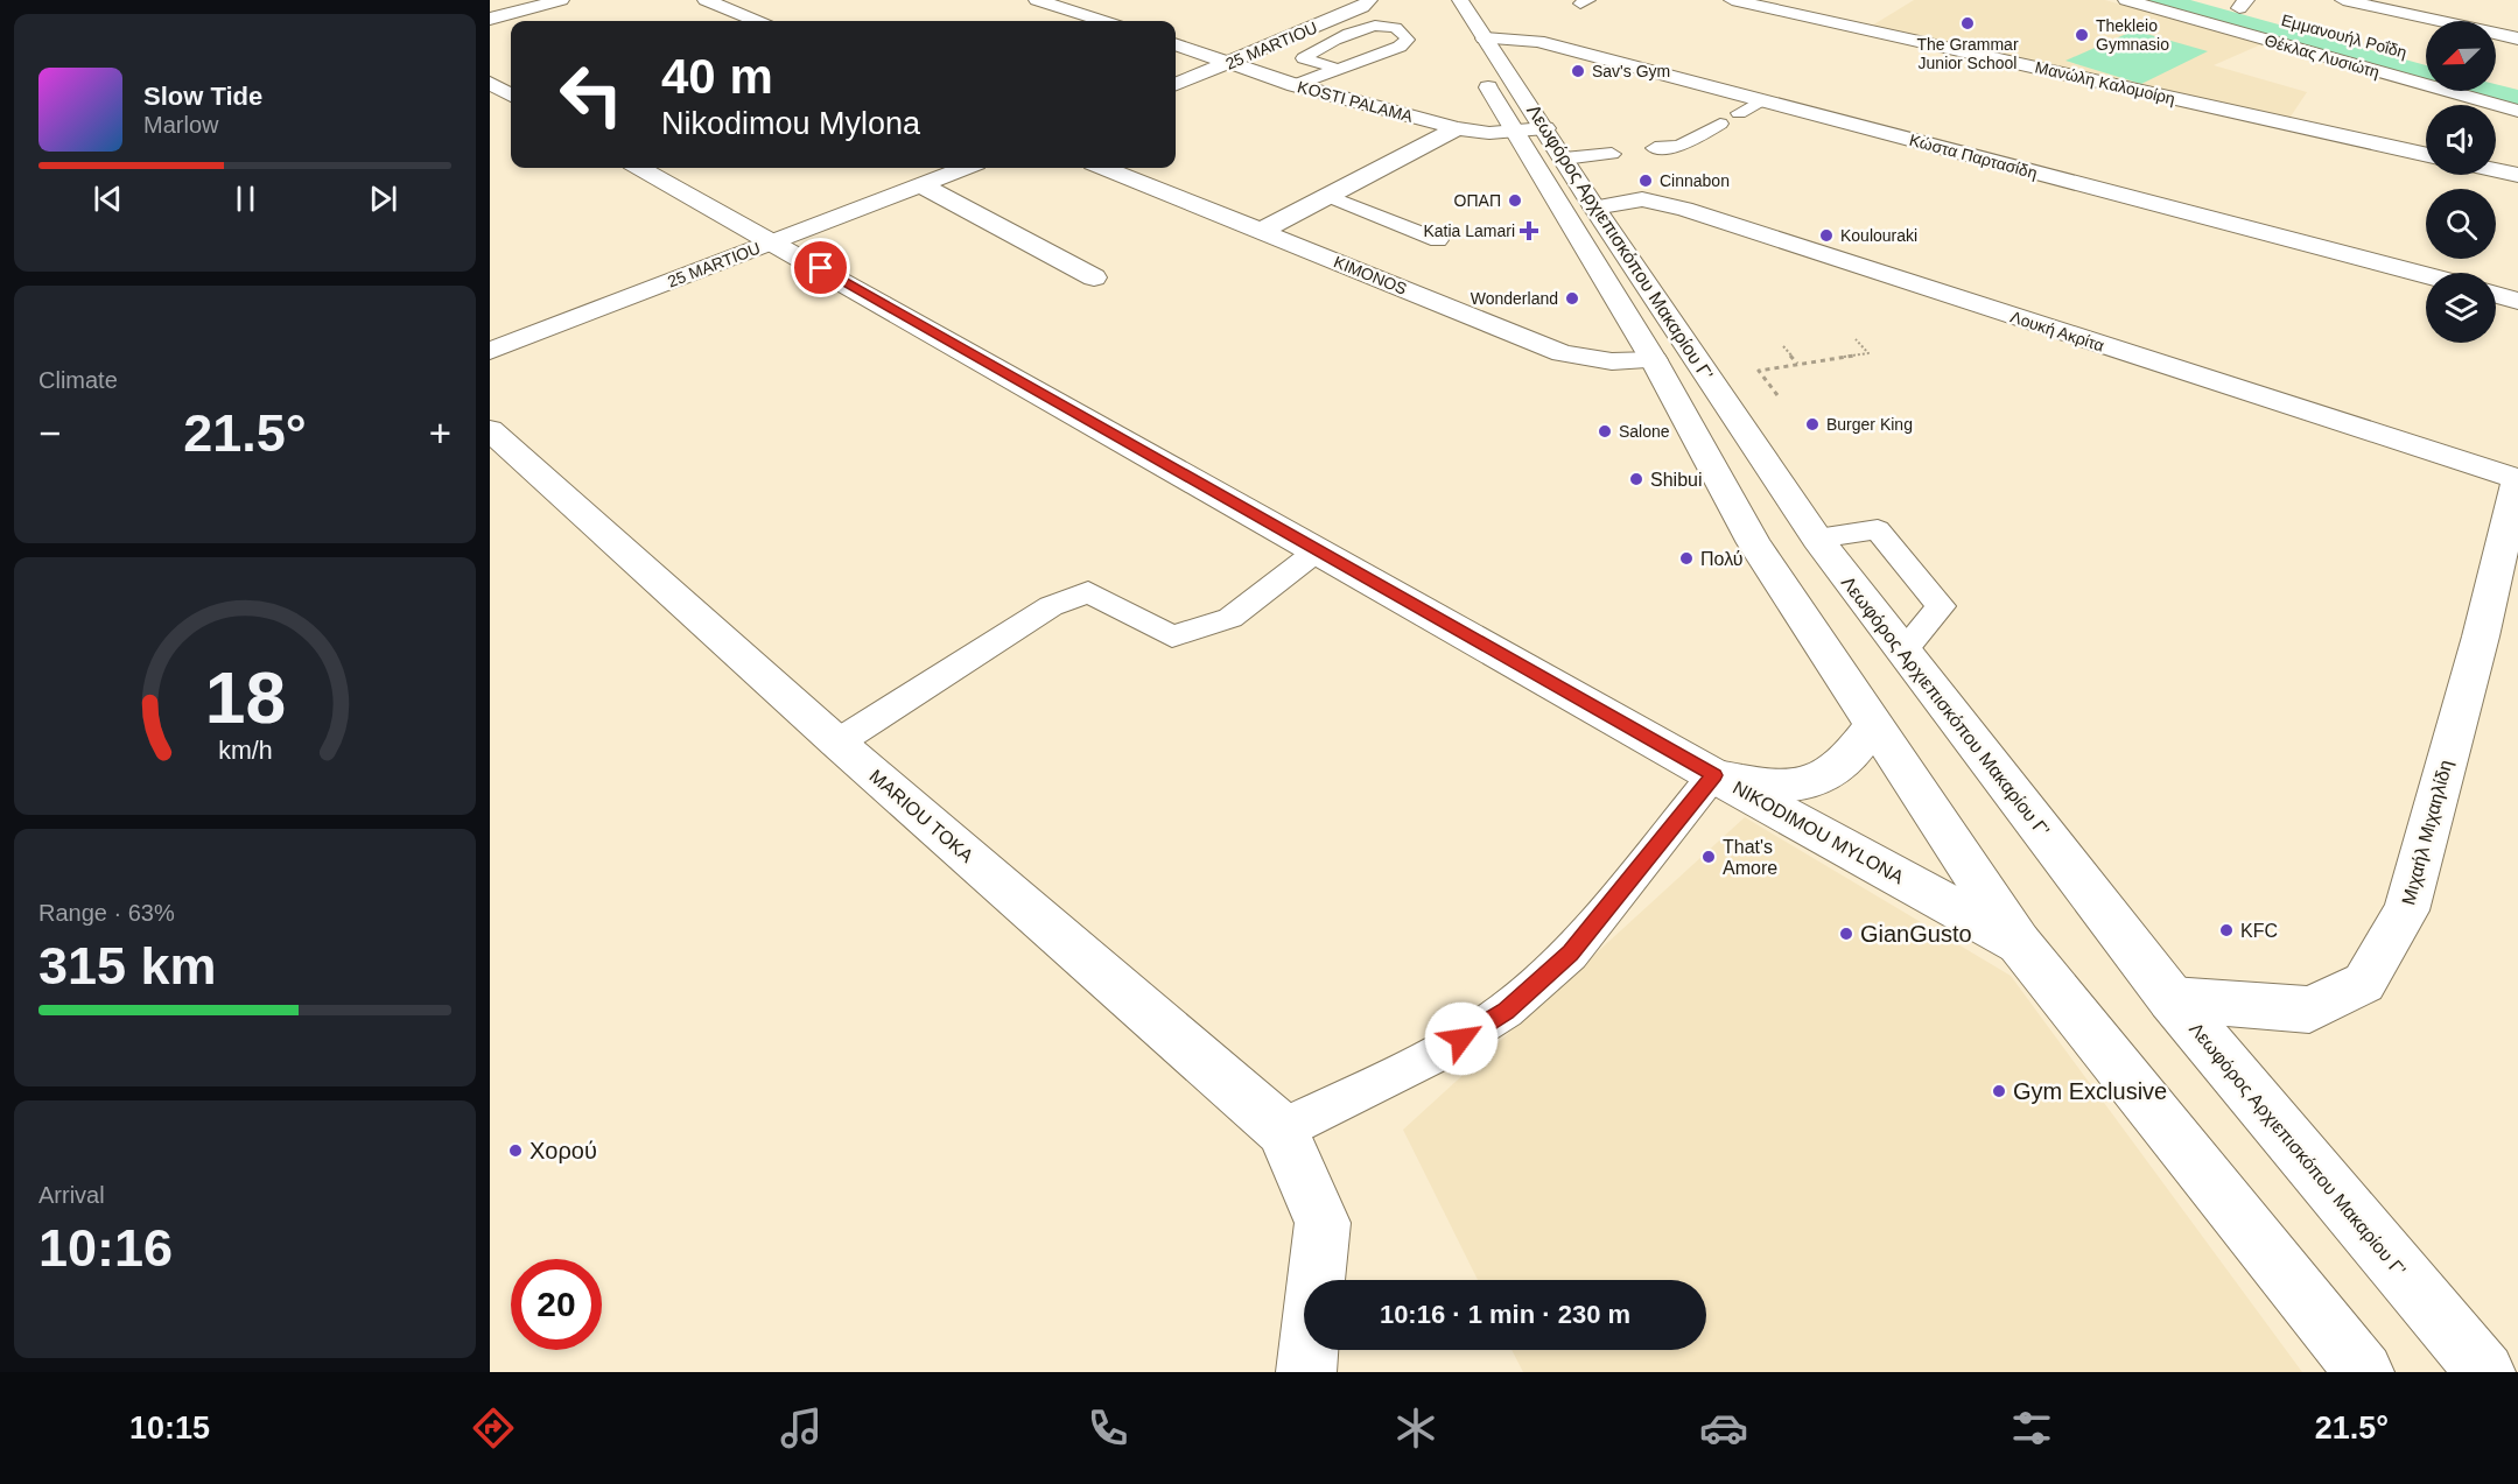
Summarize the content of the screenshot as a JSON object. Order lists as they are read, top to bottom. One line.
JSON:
{"streets":{"street":["25 MARTIOU","Θέκλας Λυσιώτη","Μανώλη Καλομοίρη","KOSTI PALAMA","Κώστα Παρτασίδη","Λεωφόρος Αρχιεπισκόπου Μακαρίου Γ’","KIMONOS","Λουκή Ακρίτα","MARIOU TOKA","NIKODIMOU MYLONA","Μιχαήλ Μιχαηλίδη"]},"crossings":[["25 MARTIOU","KOSTI PALAMA"],["25 MARTIOU","NIKODIMOU MYLONA"],["KOSTI PALAMA","Λεωφόρος Αρχιεπισκόπου Μακαρίου Γ’"],["Κώστα Παρτασίδη","Λεωφόρος Αρχιεπισκόπου Μακαρίου Γ’"],["Λεωφόρος Αρχιεπισκόπου Μακαρίου Γ’","KIMONOS"],["Λεωφόρος Αρχιεπισκόπου Μακαρίου Γ’","Λουκή Ακρίτα"],["Λεωφόρος Αρχιεπισκόπου Μακαρίου Γ’","NIKODIMOU MYLONA"],["Λεωφόρος Αρχιεπισκόπου Μακαρίου Γ’","Μιχαήλ Μιχαηλίδη"],["Λουκή Ακρίτα","Μιχαήλ Μιχαηλίδη"]],"places":{"other":["The Grammar Junior School","Thekleio Gymnasio","Sav's Gym","Cinnabon","ΟΠΑΠ","Koulouraki","Wonderland","Burger King","Salone","Shibui","Πολύ","That's Amore","KFC","GianGusto","Gym Exclusive","Χορού"],"health":["Katia Lamari"]},"north":"bottom left","page":{"turn":["40 m","Nikodimou Mylona"],"song":["Slow Tide","Marlow"],"tile":["Climate",["Range · 63%","315 km"],["Arrival","10:16"]],"heat":["−","21.5°","+"],"limit":"20","trip":"10:16 · 1 min · 230 m","tabs":["10:15","21.5°"],"gauge":["18","km/h"]}}
